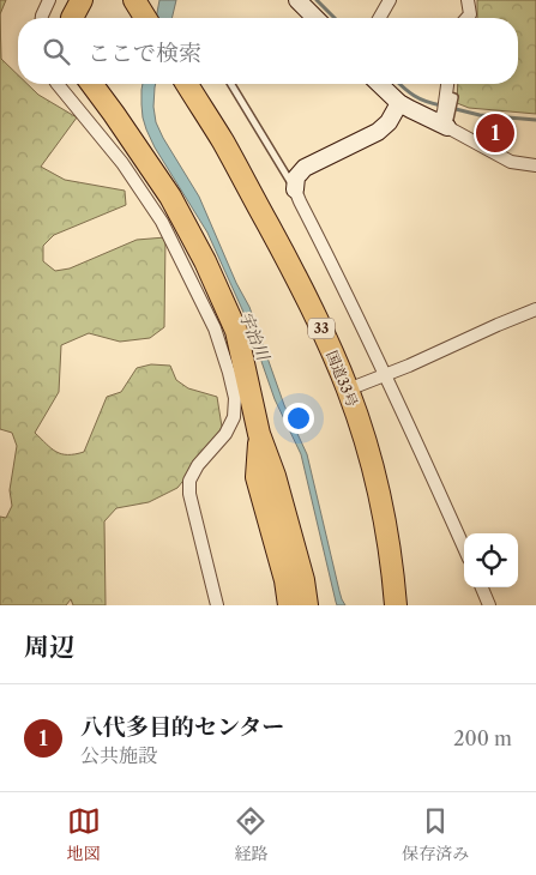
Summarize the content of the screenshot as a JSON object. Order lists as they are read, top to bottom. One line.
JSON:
{"streets":{"highway":["33","国道33号"]},"water":["宇治川"],"page":{"search":"ここで検索","pins":"1","heading":"周辺","list":[{"mark":"1","name":"八代多目的センター","note":"公共施設","value":"200 m"}],"nav":["地図","経路","保存済み"]}}
